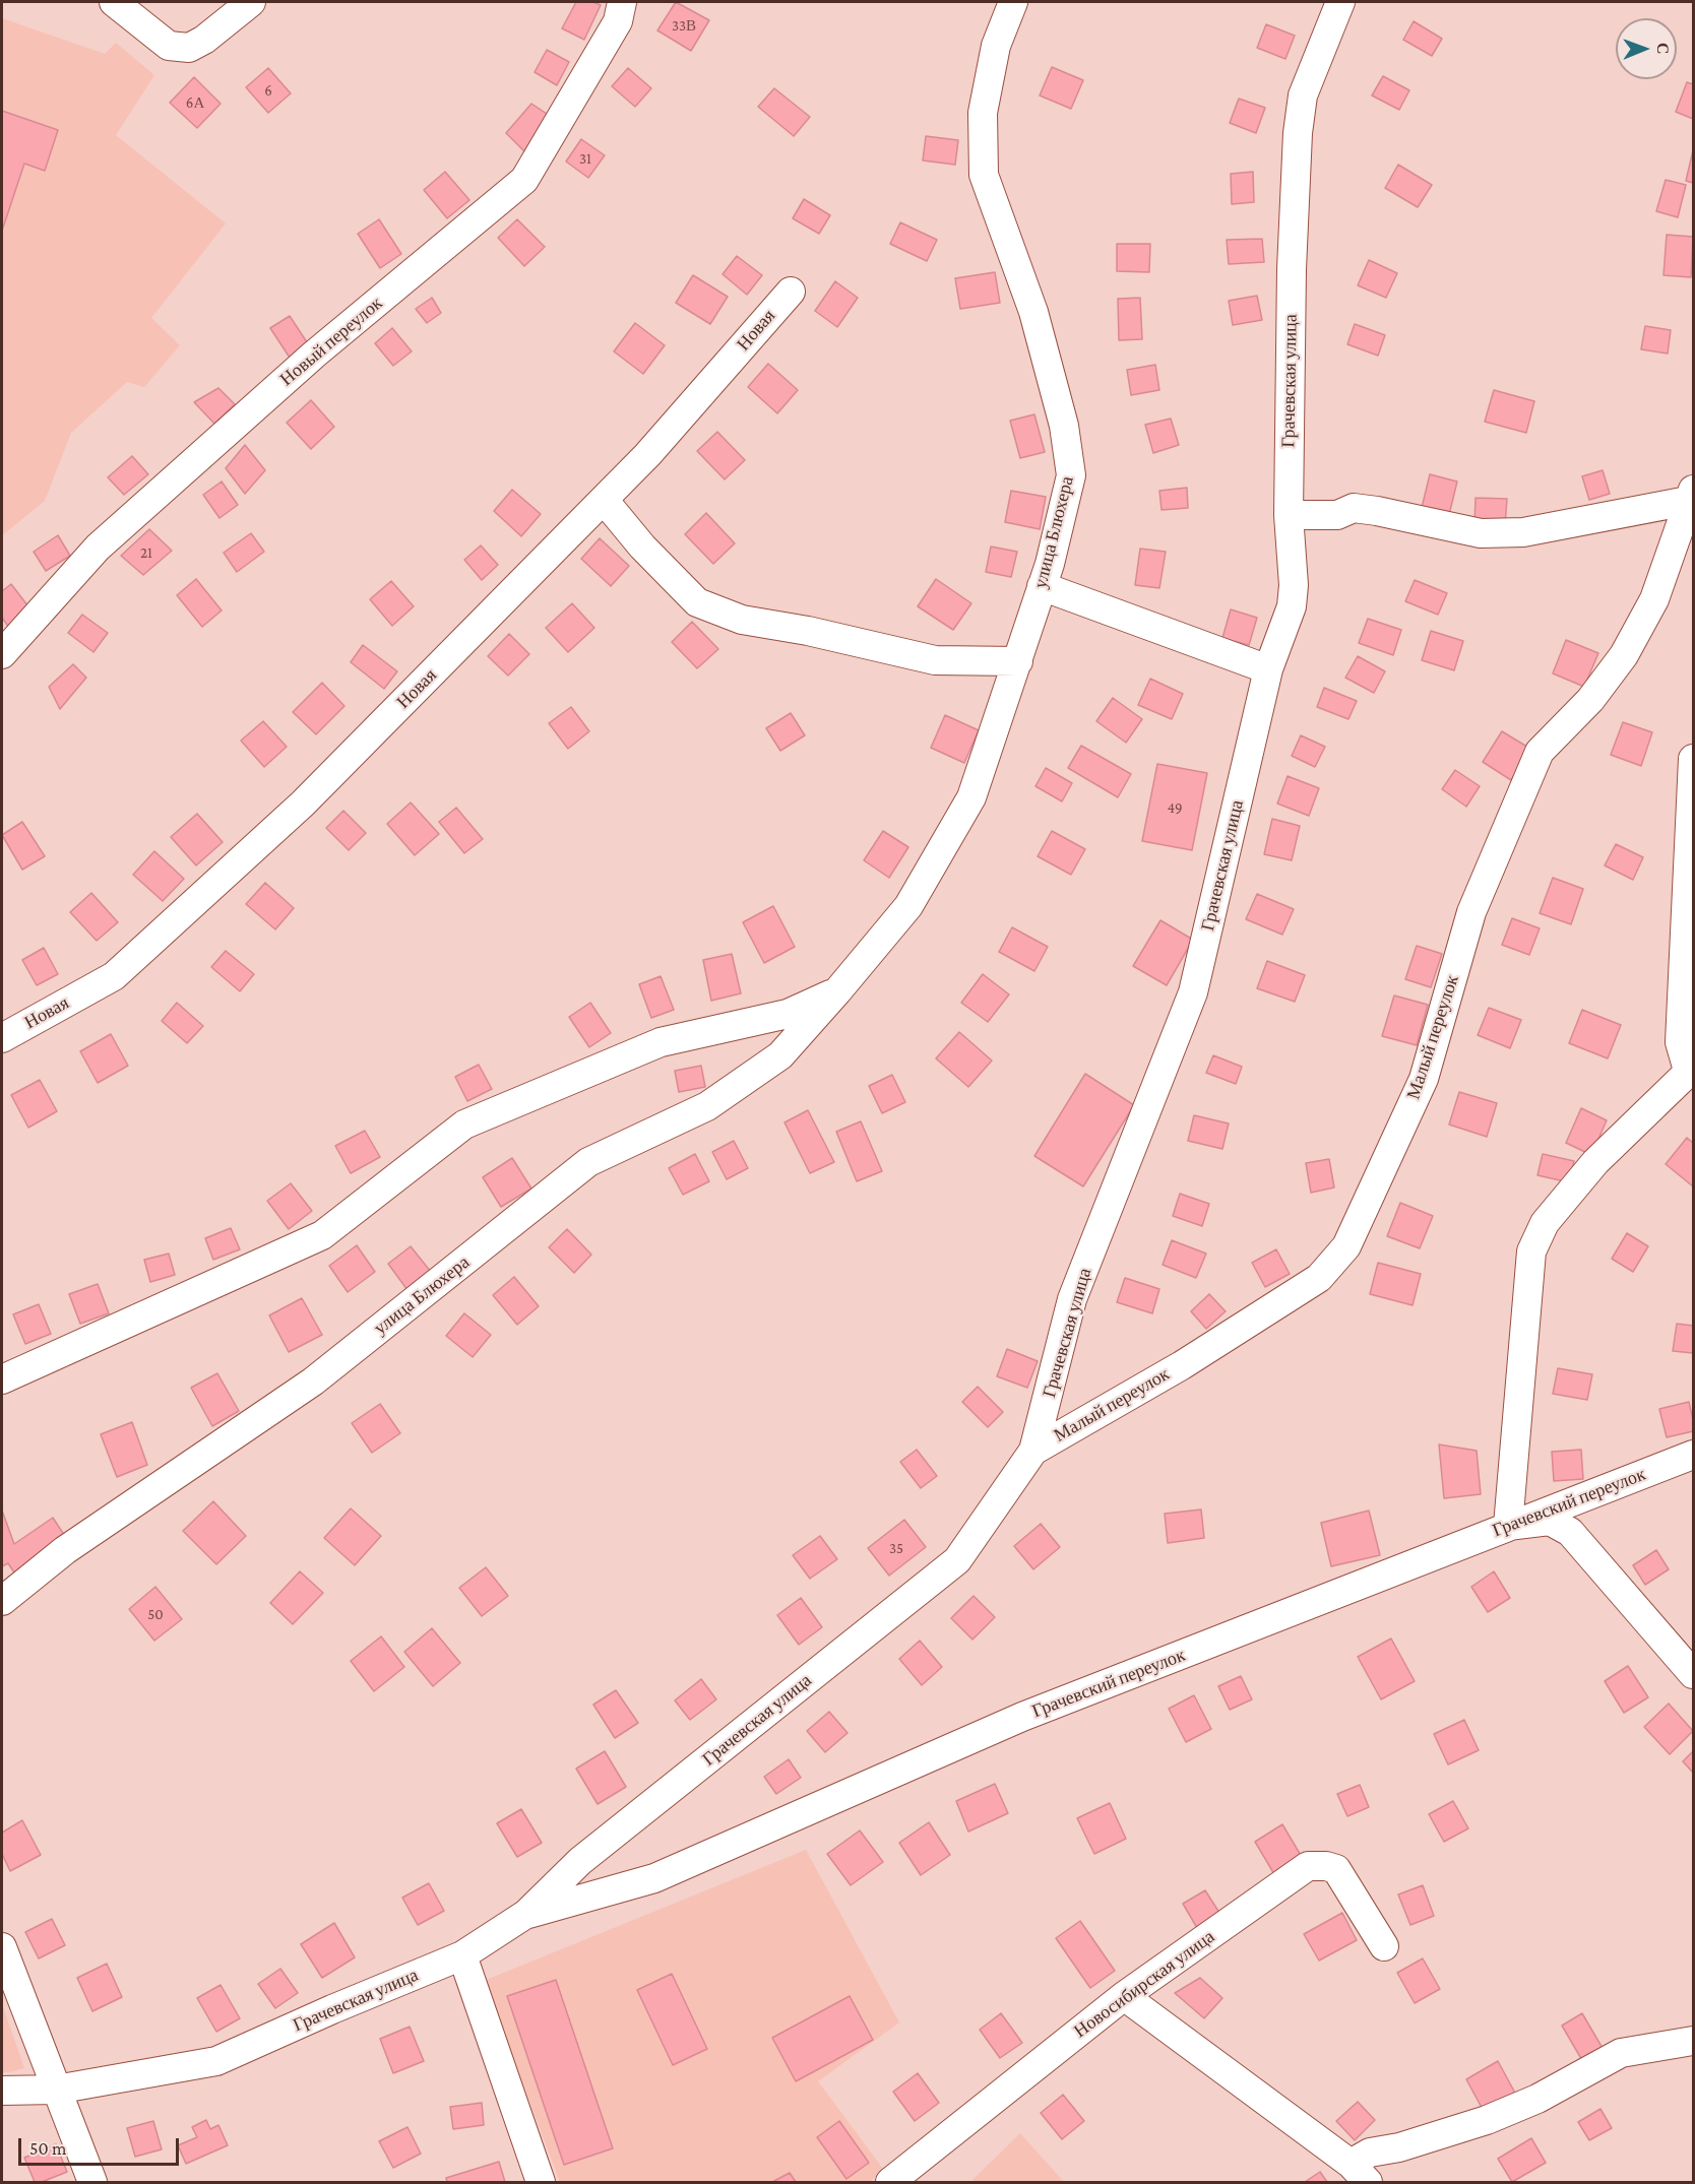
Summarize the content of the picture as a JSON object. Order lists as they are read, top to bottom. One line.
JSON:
{"streets":{"street":["Новая","Новый переулок","Грачевская улица","улица Блюхера","Малый переулок","Грачевский переулок","Новосибирская улица"]},"crossings":[["Грачевская улица","Малый переулок"],["Грачевская улица","Грачевский переулок"]],"house_numbers":["33В","6","6А","31","21","49","35","50"],"scale_bar":"50 m","north":"right"}
